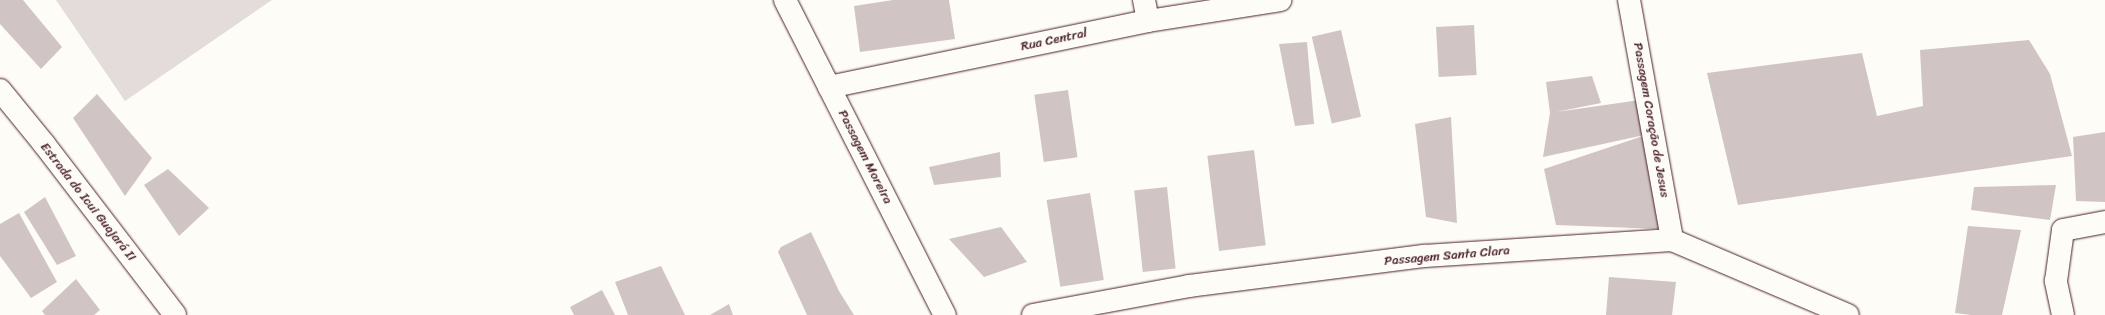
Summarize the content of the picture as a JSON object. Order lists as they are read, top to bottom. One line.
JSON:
{"streets":{"street":["Rua Central","Passagem Coração de Jesus","Passagem Moreira","Estrada do Icui Guajará II","Passagem Santa Clara"]},"crossings":[["Rua Central","Passagem Moreira"],["Passagem Coração de Jesus","Passagem Santa Clara"]]}
